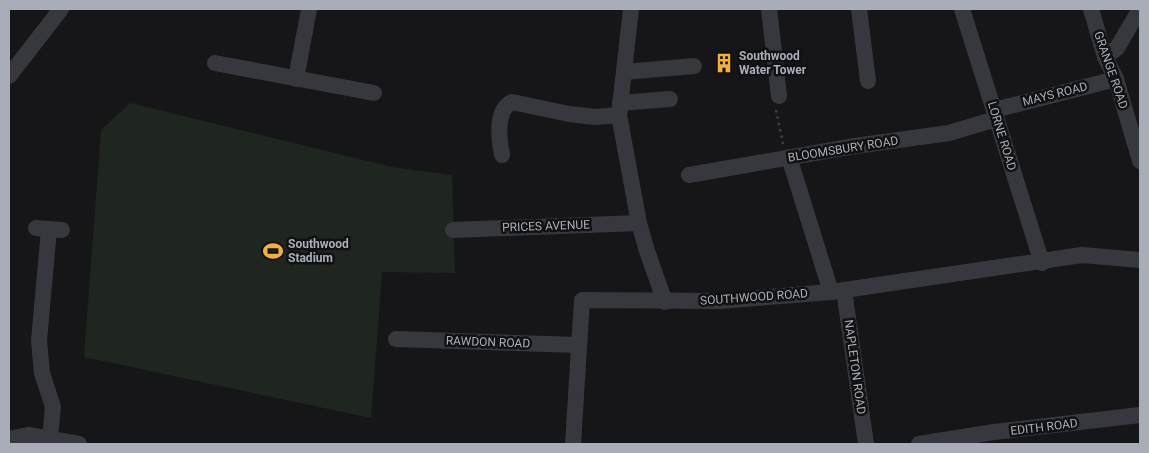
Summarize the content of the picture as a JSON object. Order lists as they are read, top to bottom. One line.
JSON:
{"streets":{"street":["GRANGE ROAD","MAYS ROAD","LORNE ROAD","BLOOMSBURY ROAD","PRICES AVENUE","SOUTHWOOD ROAD","RAWDON ROAD","NAPLETON ROAD","EDITH ROAD"]},"crossings":[["GRANGE ROAD","MAYS ROAD"],["MAYS ROAD","LORNE ROAD"],["MAYS ROAD","BLOOMSBURY ROAD"],["LORNE ROAD","BLOOMSBURY ROAD"],["LORNE ROAD","SOUTHWOOD ROAD"],["BLOOMSBURY ROAD","NAPLETON ROAD"],["SOUTHWOOD ROAD","RAWDON ROAD"],["SOUTHWOOD ROAD","NAPLETON ROAD"]],"places":{"building":["Southwood Water Tower"],"sports":["Southwood Stadium"]}}
